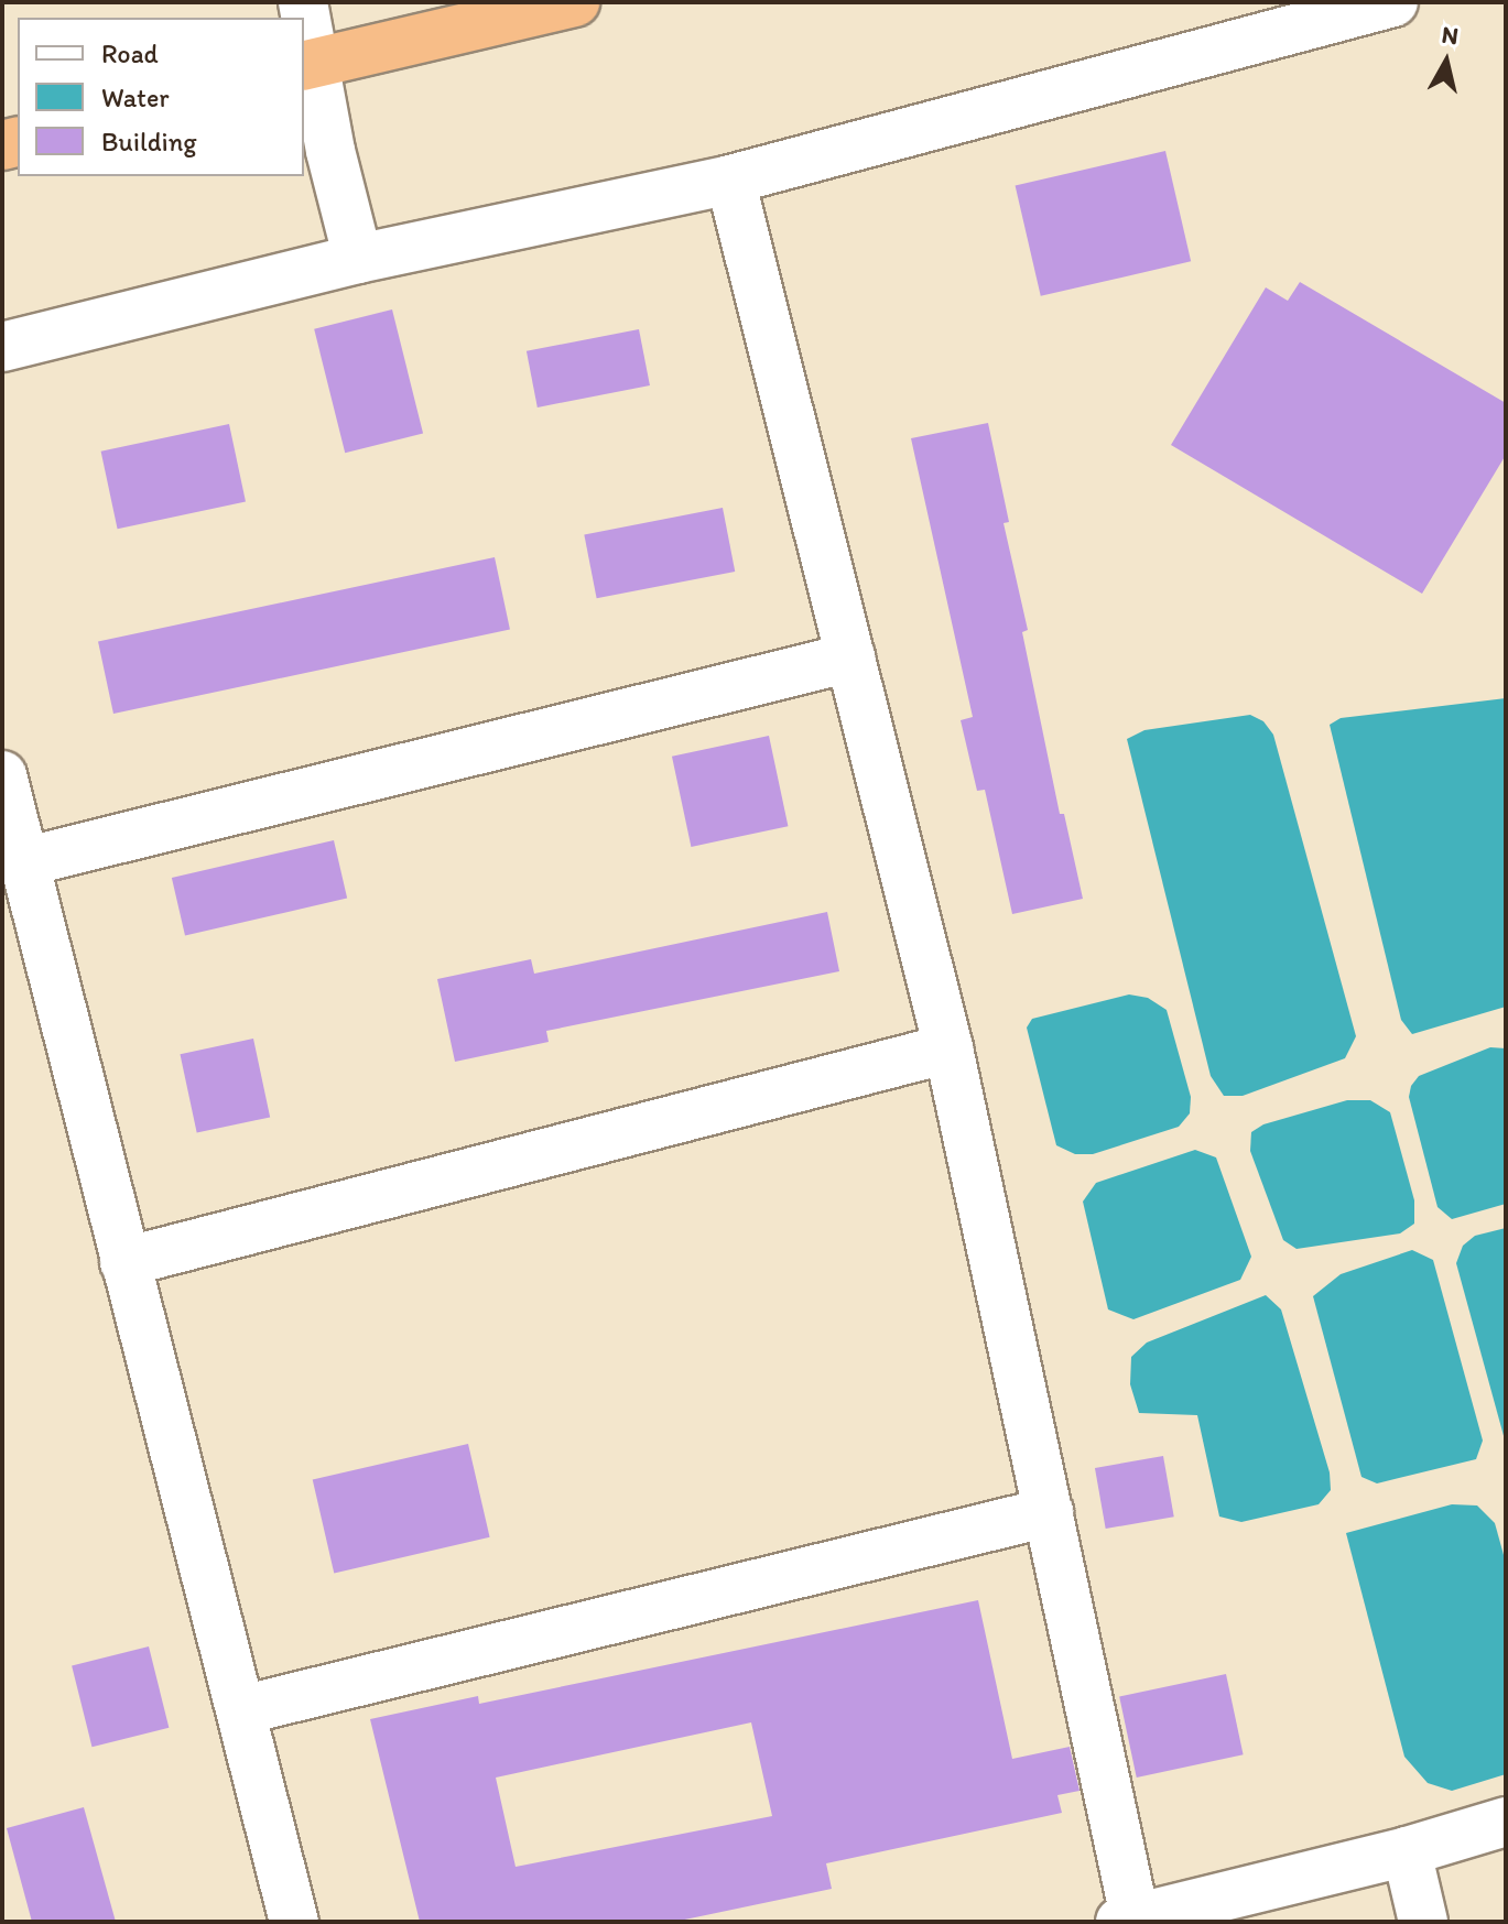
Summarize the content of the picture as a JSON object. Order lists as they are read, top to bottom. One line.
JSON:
{"legend":["Road","Water","Building"],"north":"top"}
